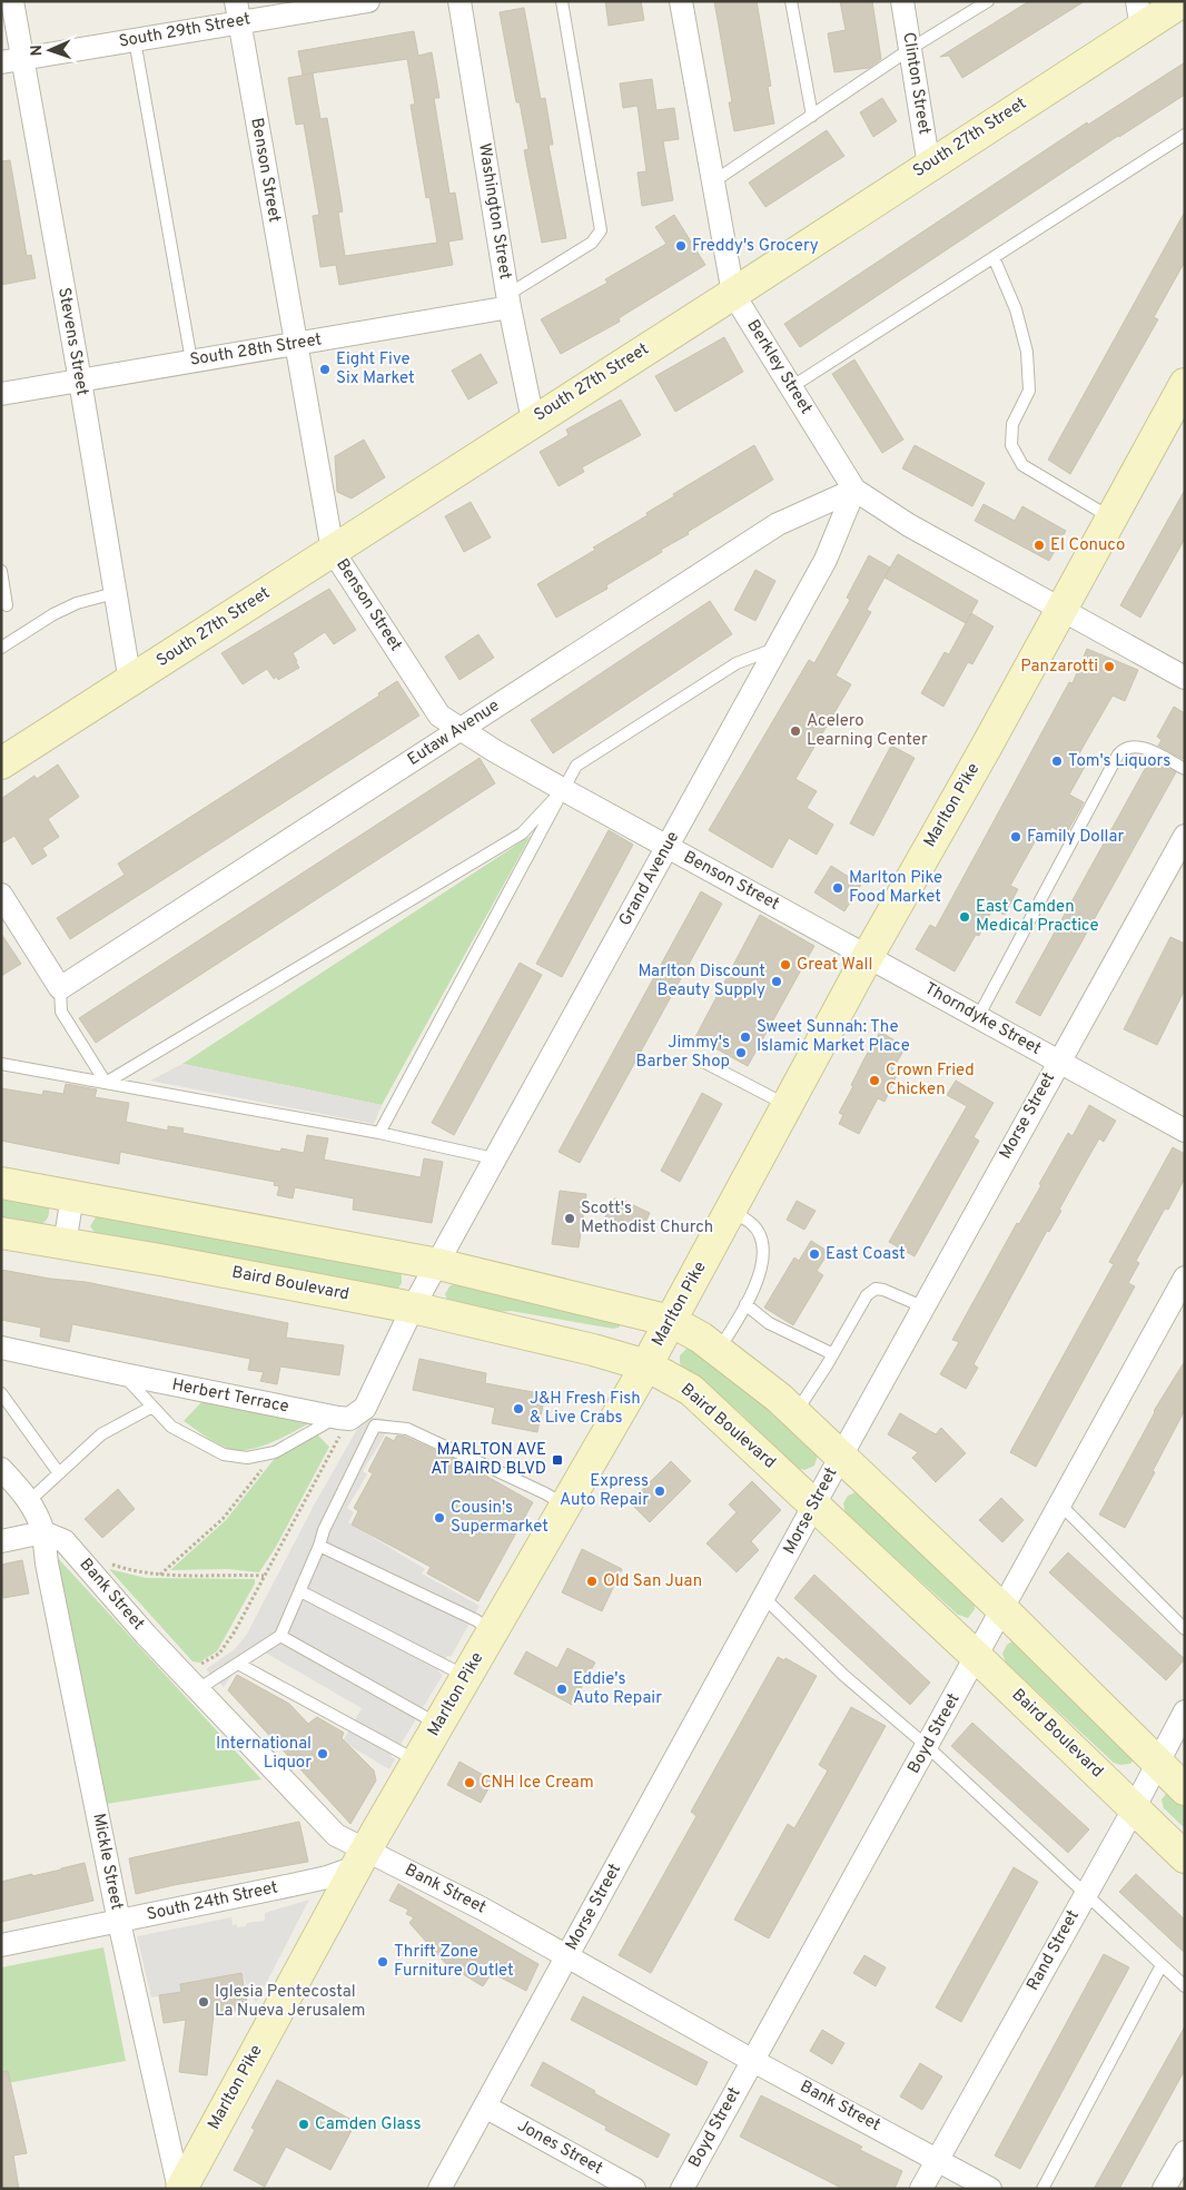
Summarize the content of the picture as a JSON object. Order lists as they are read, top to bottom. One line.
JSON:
{"streets":{"main road":["South 27th Street","Marlton Pike","Baird Boulevard"],"street":["South 29th Street","Clinton Street","Benson Street","Washington Street","Stevens Street","South 28th Street","Berkley Street","Eutaw Avenue","Grand Avenue","Thorndyke Street","Morse Street","Herbert Terrace","Bank Street","Boyd Street","Mickle Street","South 24th Street","Rand Street","Jones Street"]},"crossings":[["South 29th Street","Benson Street"],["South 29th Street","Stevens Street"],["Clinton Street","South 27th Street"],["South 27th Street","Benson Street"],["South 27th Street","Washington Street"],["South 27th Street","Stevens Street"],["South 27th Street","Berkley Street"],["Benson Street","South 28th Street"],["Benson Street","Eutaw Avenue"],["Benson Street","Marlton Pike"],["Benson Street","Grand Avenue"],["Benson Street","Thorndyke Street"],["Washington Street","South 28th Street"],["Stevens Street","South 28th Street"],["Berkley Street","Eutaw Avenue"],["Berkley Street","Marlton Pike"],["Berkley Street","Grand Avenue"],["Eutaw Avenue","Grand Avenue"],["Marlton Pike","Thorndyke Street"],["Marlton Pike","Baird Boulevard"],["Marlton Pike","Bank Street"],["Marlton Pike","Mickle Street"],["Marlton Pike","South 24th Street"],["Grand Avenue","Herbert Terrace"],["Thorndyke Street","Morse Street"],["Morse Street","Baird Boulevard"],["Morse Street","Bank Street"],["Morse Street","Jones Street"],["Baird Boulevard","Herbert Terrace"],["Baird Boulevard","Boyd Street"],["Baird Boulevard","Rand Street"],["Bank Street","Boyd Street"],["Bank Street","Mickle Street"],["Bank Street","South 24th Street"],["Bank Street","Rand Street"],["Mickle Street","South 24th Street"]],"places":{"other":["Freddy's Grocery","Eight Five Six Market","El Conuco","Panzarotti","Acelero Learning Center","Tom's Liquors","Family Dollar","Marlton Pike Food Market","East Camden Medical Practice","Great Wall","Marlton Discount Beauty Supply","Sweet Sunnah: The Islamic Market Place","Jimmy's Barber Shop","Crown Fried Chicken","Scott's Methodist Church","East Coast","J&H Fresh Fish & Live Crabs","Express Auto Repair","Cousin's Supermarket","Old San Juan","Eddie's Auto Repair","International Liquor","CNH Ice Cream","Thrift Zone Furniture Outlet","Iglesia Pentecostal La Nueva Jerusalem","Camden Glass"],"transit":["MARLTON AVE AT BAIRD BLVD"]},"north":"left"}
